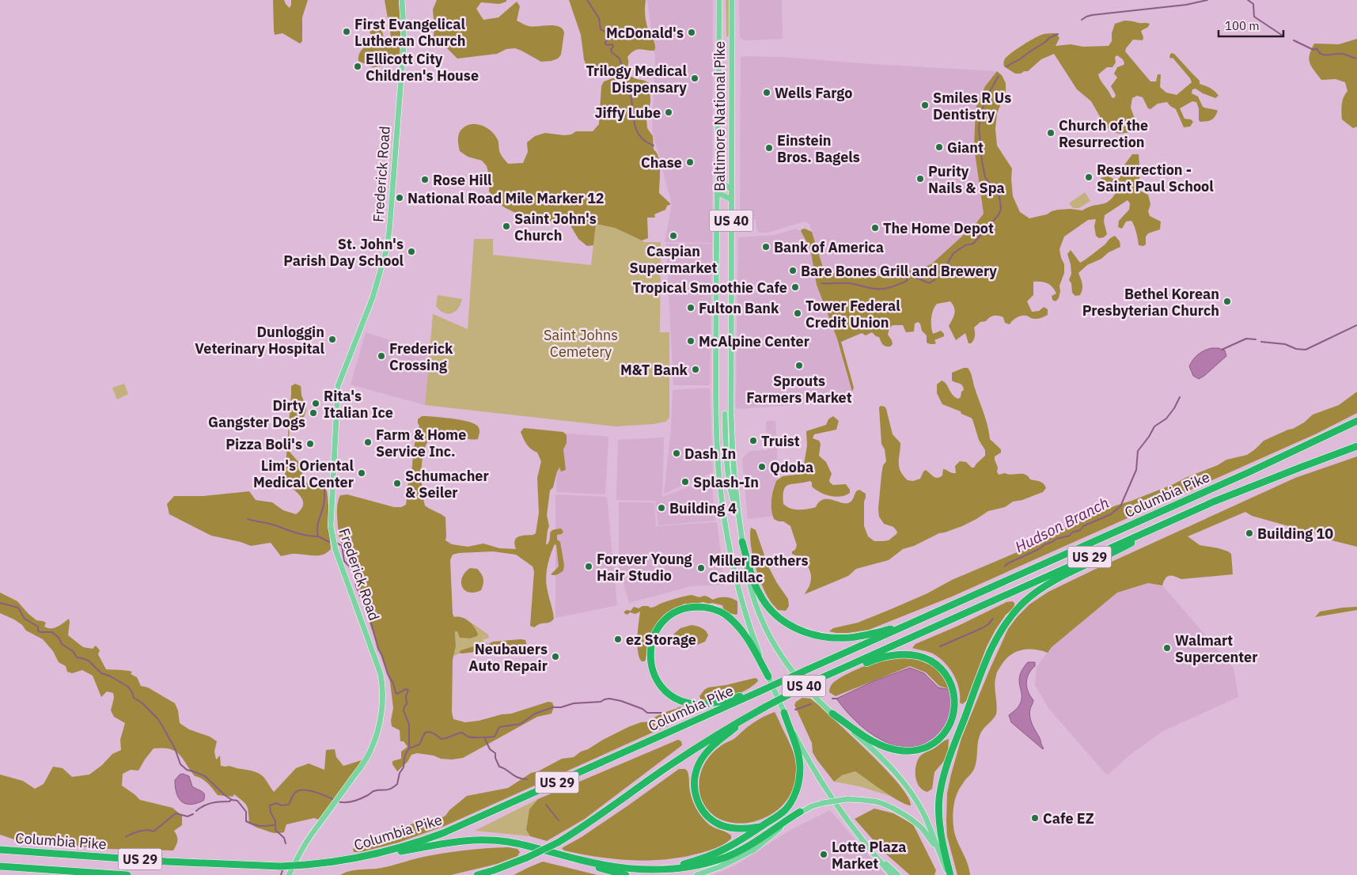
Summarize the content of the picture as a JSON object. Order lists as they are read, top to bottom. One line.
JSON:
{"streets":{"highway":["Columbia Pike","US 29"],"main road":["Baltimore National Pike","Frederick Road","US 40"]},"water":["Hudson Branch"],"parks":["Saint Johns Cemetery"],"places":["First Evangelical Lutheran Church","McDonald's","Ellicott City Children's House","Trilogy Medical Dispensary","Wells Fargo","Smiles R Us Dentistry","Jiffy Lube","Church of the Resurrection","Giant","Einstein Bros. Bagels","Chase","Resurrection - Saint Paul School","Purity Nails & Spa","Rose Hill","National Road Mile Marker 12","Saint John's Church","The Home Depot","Caspian Supermarket","Bank of America","St. John's Parish Day School","Bare Bones Grill and Brewery","Tropical Smoothie Cafe","Bethel Korean Presbyterian Church","Fulton Bank","Tower Federal Credit Union","Dunloggin Veterinary Hospital","McAlpine Center","Frederick Crossing","Sprouts Farmers Market","M&T Bank","Rita's Italian Ice","Dirty Gangster Dogs","Truist","Farm & Home Service Inc.","Pizza Boli's","Dash In","Qdoba","Lim's Oriental Medical Center","Splash-In","Schumacher & Seiler","Building 4","Building 10","Forever Young Hair Studio","Miller Brothers Cadillac","ez Storage","Walmart Supercenter","Neubauers Auto Repair","Cafe EZ","Lotte Plaza Market"],"scale_bar":"100 m"}
